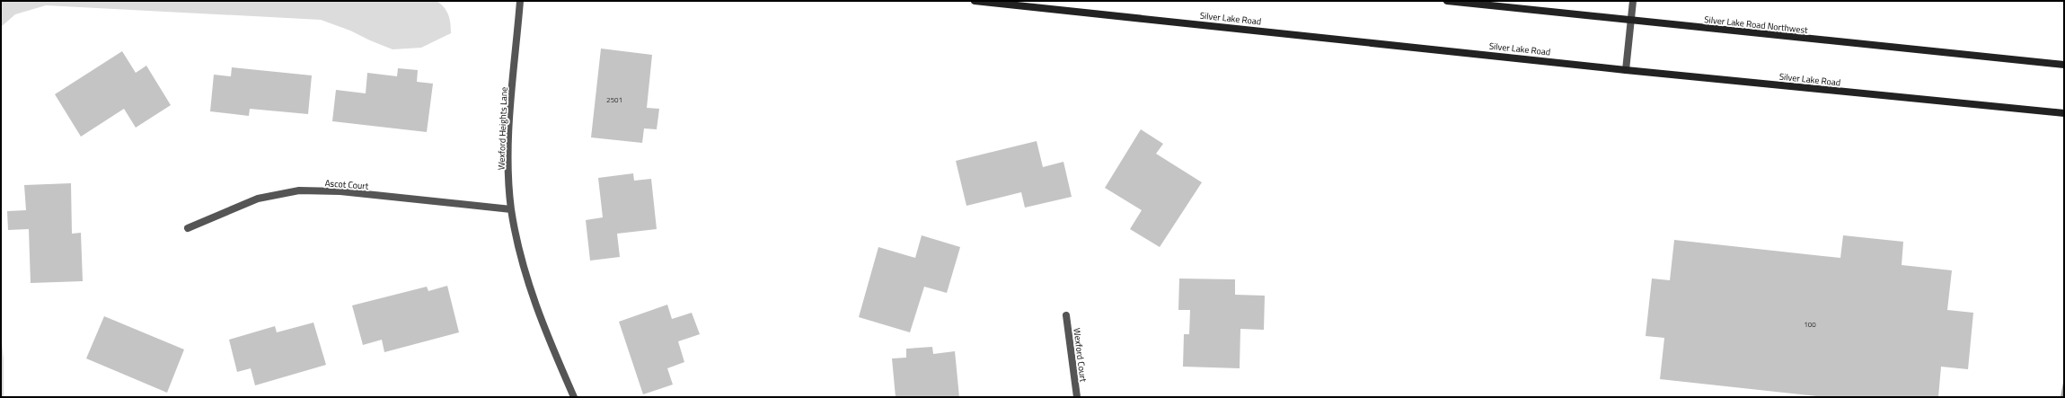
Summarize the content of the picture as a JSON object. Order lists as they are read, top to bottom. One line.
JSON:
{"streets":{"main road":["Silver Lake Road","Silver Lake Road Northwest"],"street":["Wexford Heights Lane","Ascot Court","Wexford Court"]},"crossings":[["Wexford Heights Lane","Ascot Court"]],"house_numbers":["2501","100"]}
